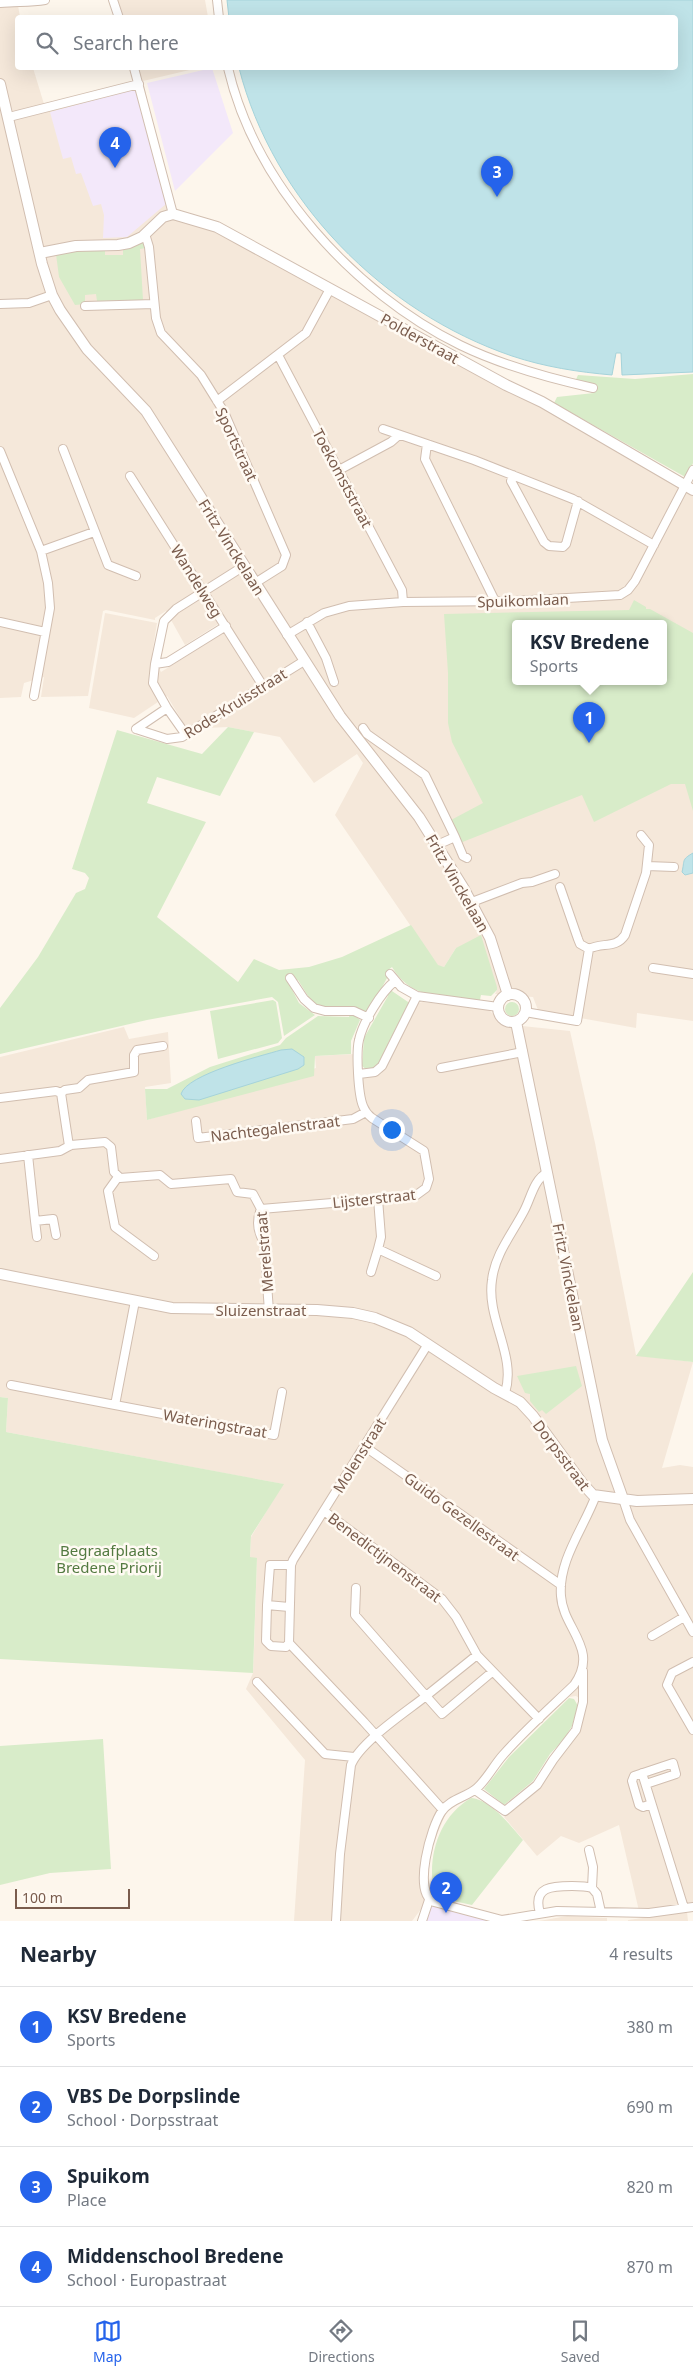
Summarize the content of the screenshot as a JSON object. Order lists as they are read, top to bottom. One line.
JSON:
{"streets":{"street":["Polderstraat","Sportstraat","Toekomststraat","Fritz Vinckelaan","Wandelweg","Spuikomlaan","Rode-Kruisstraat","Nachtegalenstraat","Lijsterstraat","Merelstraat","Sluizenstraat","Wateringstraat","Molenstraat","Dorpsstraat","Guido Gezellestraat","Benedictijnenstraat"]},"crossings":[["Polderstraat","Spuikomlaan"],["Sportstraat","Fritz Vinckelaan"],["Toekomststraat","Spuikomlaan"],["Fritz Vinckelaan","Spuikomlaan"],["Fritz Vinckelaan","Rode-Kruisstraat"],["Wandelweg","Rode-Kruisstraat"],["Nachtegalenstraat","Lijsterstraat"],["Lijsterstraat","Merelstraat"],["Merelstraat","Sluizenstraat"],["Sluizenstraat","Molenstraat"],["Sluizenstraat","Dorpsstraat"],["Molenstraat","Guido Gezellestraat"],["Molenstraat","Benedictijnenstraat"],["Dorpsstraat","Guido Gezellestraat"]],"parks":["Begraafplaats Bredene Priorij"],"scale_bar":"100 m","page":{"search":"Search here","pins":["4","3","1","2"],"popup":["KSV Bredene","Sports"],"scale":"100 m","heading":["Nearby","4 results"],"list":[{"mark":"1","name":"KSV Bredene","note":"Sports","value":"380 m"},{"mark":"2","name":"VBS De Dorpslinde","note":"School · Dorpsstraat","value":"690 m"},{"mark":"3","name":"Spuikom","note":"Place","value":"820 m"},{"mark":"4","name":"Middenschool Bredene","note":"School · Europastraat","value":"870 m"}],"nav":["Map","Directions","Saved"]}}
